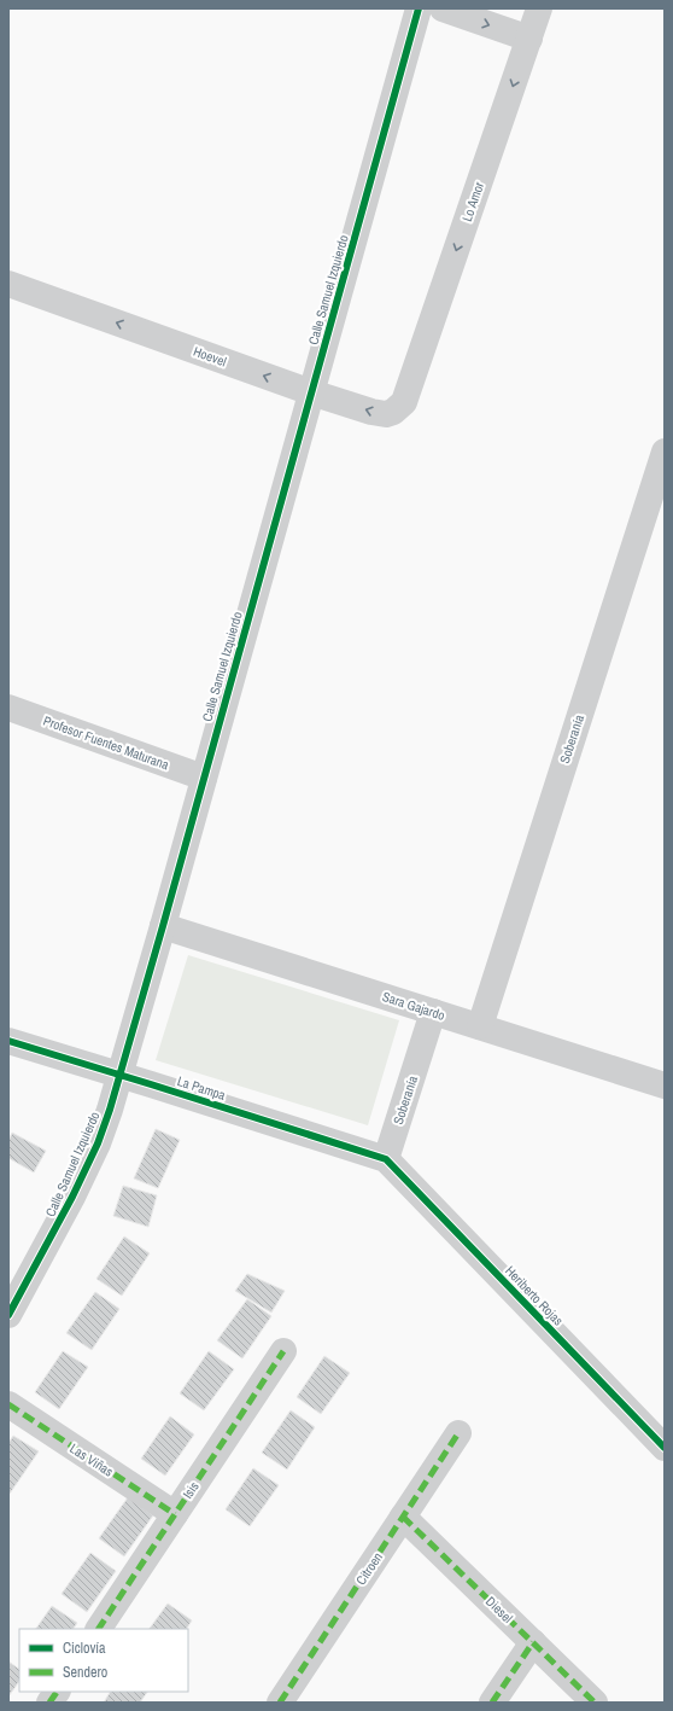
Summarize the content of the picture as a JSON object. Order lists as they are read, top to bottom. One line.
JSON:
{"streets":{"street":["Lo Amor","Calle Samuel Izquierdo","Hoevel","Soberanía","Profesor Fuentes Maturana","Sara Gajardo","La Pampa","Heriberto Rojas","Las Viñas","Isis","Citroen","Diesel"]},"crossings":[["Lo Amor","Hoevel"],["Calle Samuel Izquierdo","Hoevel"],["Calle Samuel Izquierdo","Profesor Fuentes Maturana"],["Calle Samuel Izquierdo","Sara Gajardo"],["Calle Samuel Izquierdo","La Pampa"],["Soberanía","Sara Gajardo"],["Soberanía","La Pampa"],["Soberanía","Heriberto Rojas"],["La Pampa","Heriberto Rojas"],["Las Viñas","Isis"],["Citroen","Diesel"]],"one_way":["Lo Amor","Hoevel"],"legend":["Ciclovía","Sendero"]}
